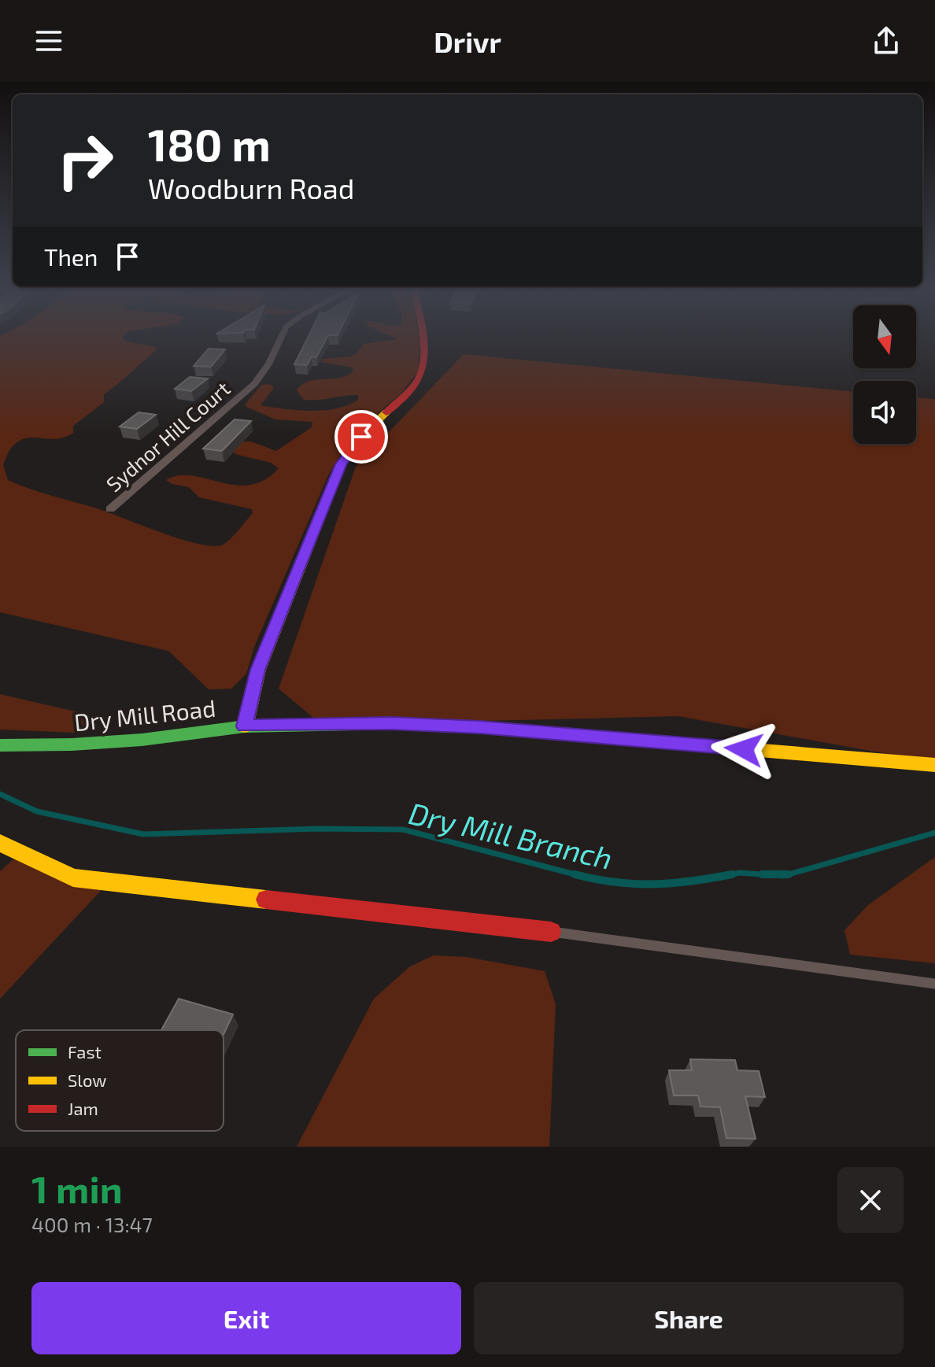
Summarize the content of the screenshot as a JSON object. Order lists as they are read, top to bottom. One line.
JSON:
{"streets":{"street":["Sydnor Hill Court","Dry Mill Road"]},"water":["Dry Mill Branch"],"legend":["Fast","Slow","Jam"],"north":"bottom","page":{"header":"Drivr","turn":["180 m","Woodburn Road"],"then":"Then","heading":["1 min","400 m · 13:47"],"buttons":["Exit","Share"]}}
